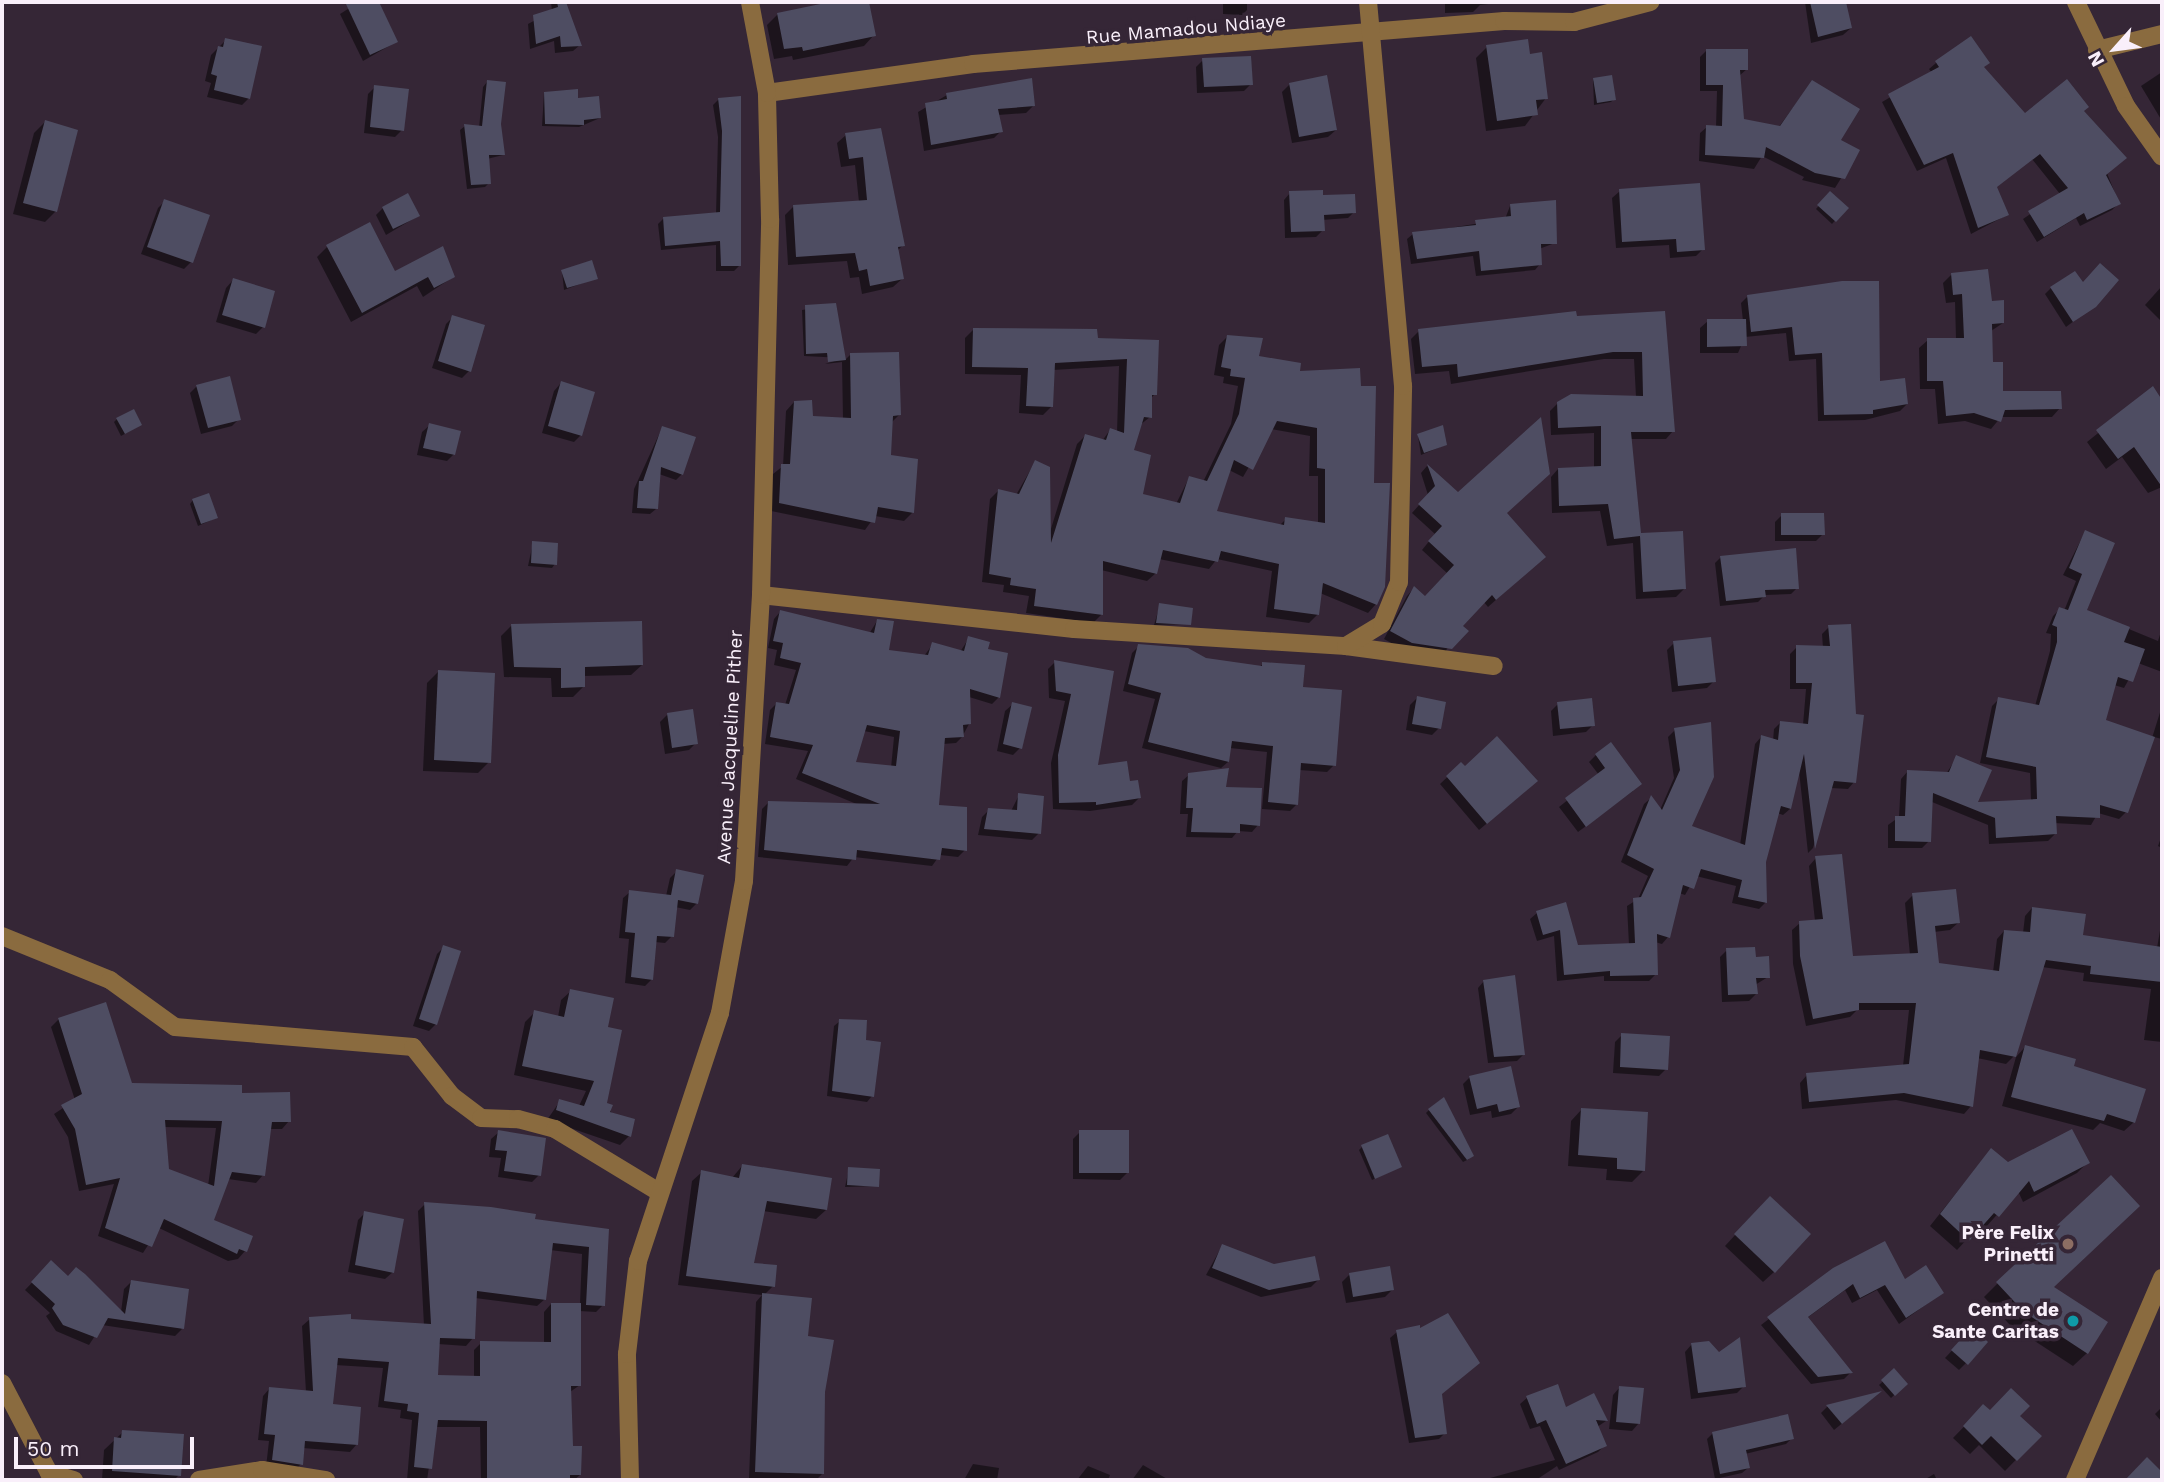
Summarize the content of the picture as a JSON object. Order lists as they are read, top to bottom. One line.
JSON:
{"streets":{"street":["Rue Mamadou Ndiaye","Avenue Jacqueline Pither"]},"crossings":[["Rue Mamadou Ndiaye","Avenue Jacqueline Pither"]],"places":["Père Felix Prinetti","Centre de Sante Caritas"],"scale_bar":"50 m","north":"bottom left"}
